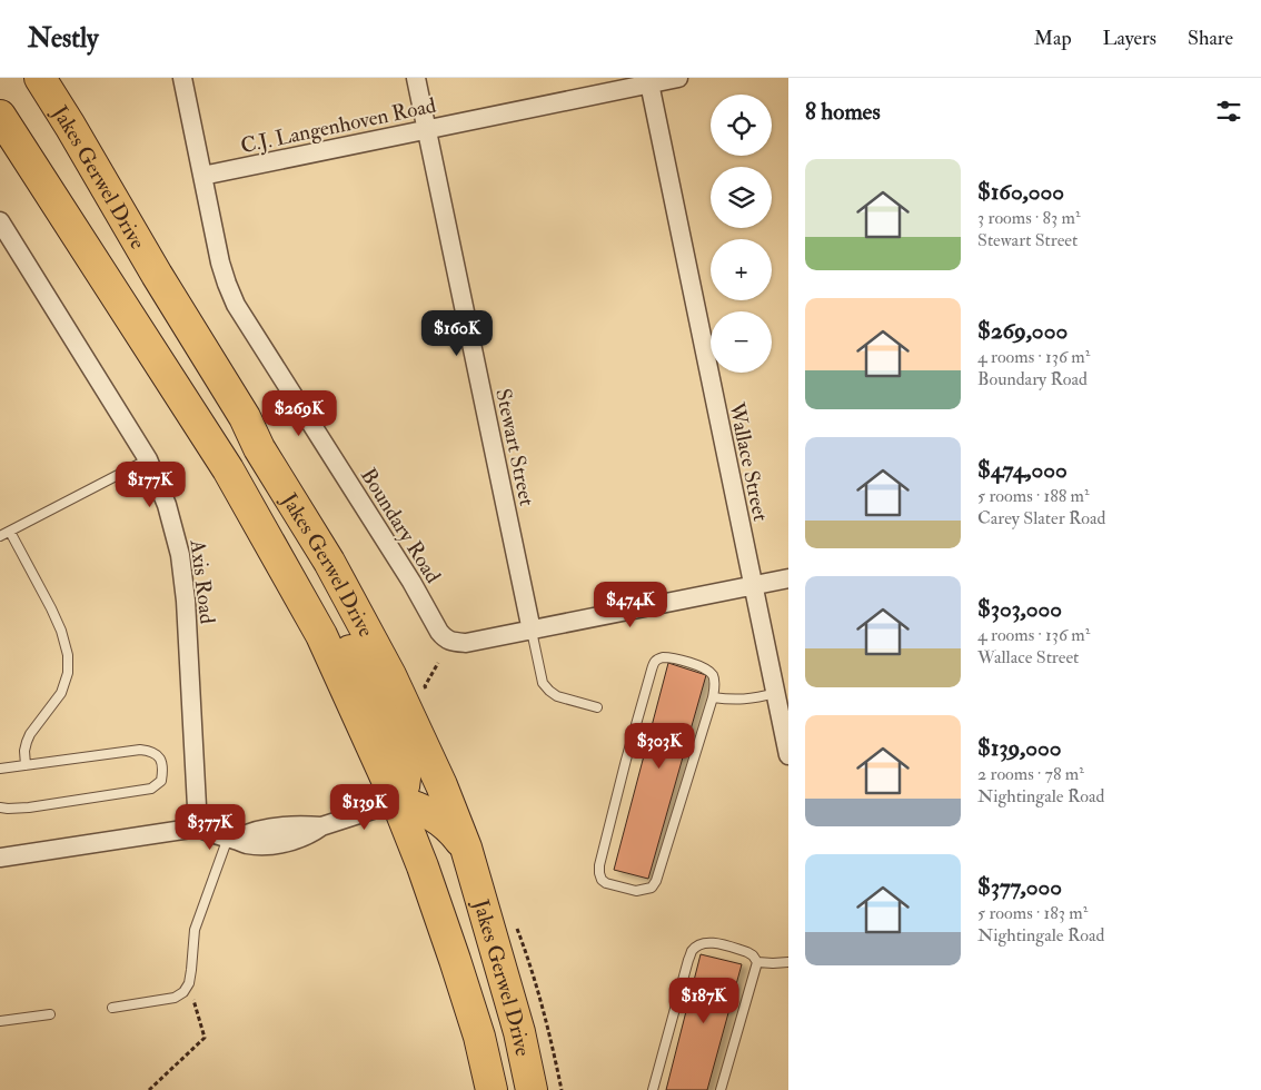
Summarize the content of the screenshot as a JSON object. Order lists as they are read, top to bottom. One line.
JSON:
{"streets":{"highway":["Jakes Gerwel Drive"],"street":["C.J. Langenhoven Road","Stewart Street","Wallace Street","Boundary Road","Axis Road"]},"crossings":[["C.J. Langenhoven Road","Stewart Street"],["C.J. Langenhoven Road","Wallace Street"],["C.J. Langenhoven Road","Boundary Road"],["Stewart Street","Boundary Road"]],"page":{"header":"Nestly","nav":["Map","Layers","Share"],"heading":"8 homes","map_buttons":["+","−"],"list":[{"name":"$160,000","note":"3 rooms · 83 m² · Stewart Street"},{"name":"$269,000","note":"4 rooms · 136 m² · Boundary Road"},{"name":"$474,000","note":"5 rooms · 188 m² · Carey Slater Road"},{"name":"$303,000","note":"4 rooms · 136 m² · Wallace Street"},{"name":"$139,000","note":"2 rooms · 78 m² · Nightingale Road"},{"name":"$377,000","note":"5 rooms · 183 m² · Nightingale Road"}],"price":["$160K","$269K","$177K","$474K","$303K","$139K","$377K","$187K"]}}
